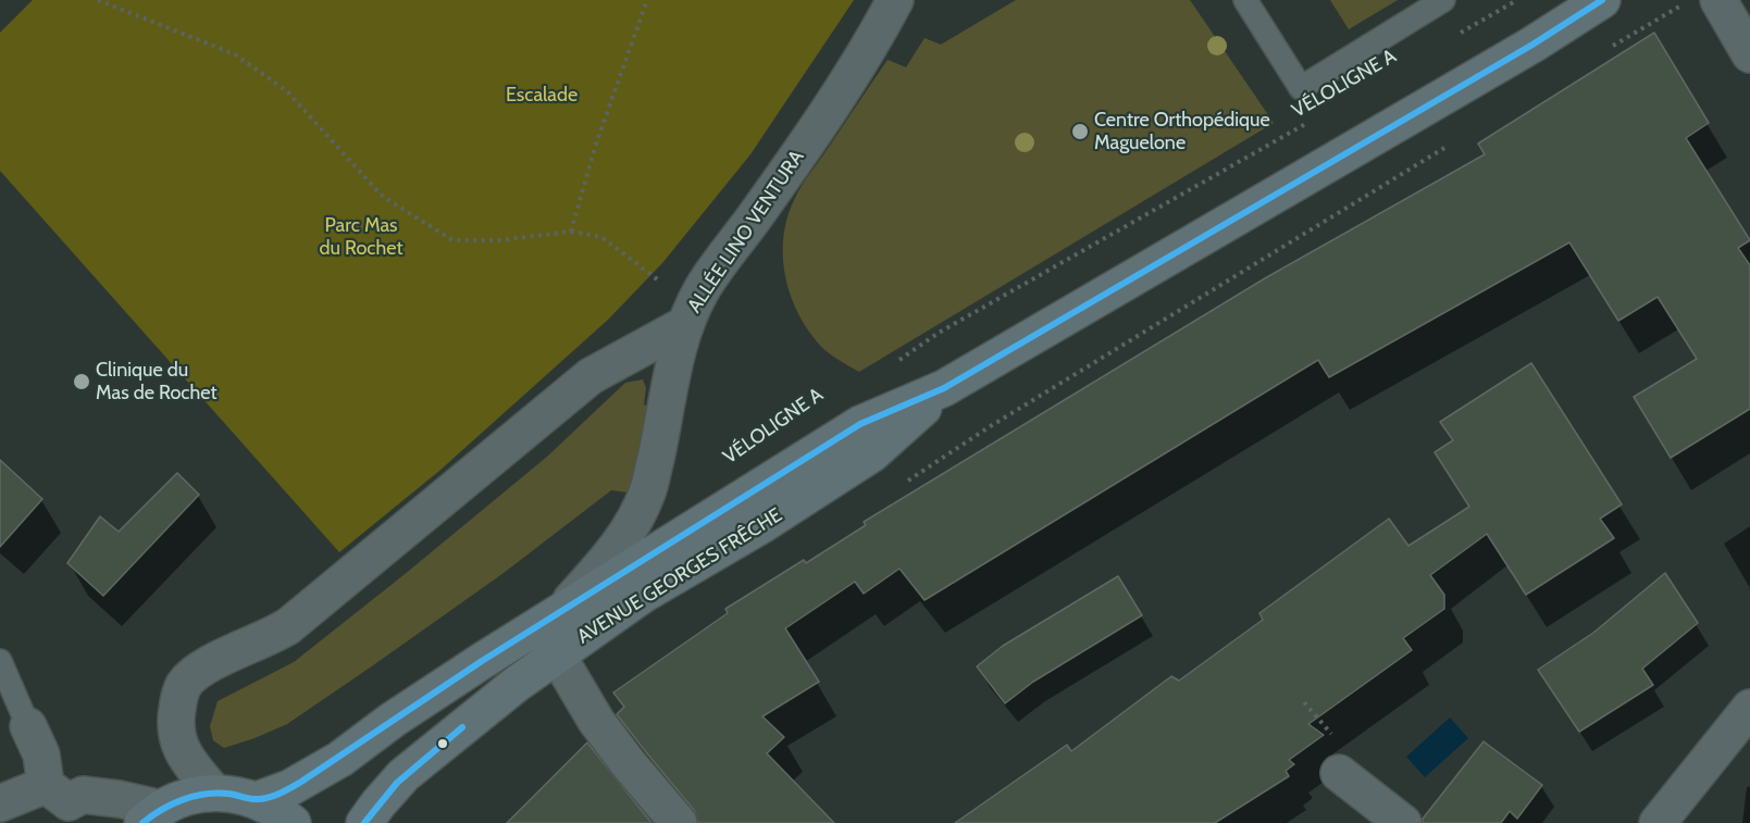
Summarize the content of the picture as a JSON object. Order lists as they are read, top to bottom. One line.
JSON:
{"streets":{"main road":["AVENUE GEORGES FRÊCHE"],"street":["ALLÉE LINO VENTURA"],"path":["VÉLOLIGNE A"]},"crossings":[["ALLÉE LINO VENTURA","AVENUE GEORGES FRÊCHE"]],"parks":["Escalade","Parc Mas du Rochet"],"places":["Centre Orthopédique Maguelone","Clinique du Mas de Rochet"]}
